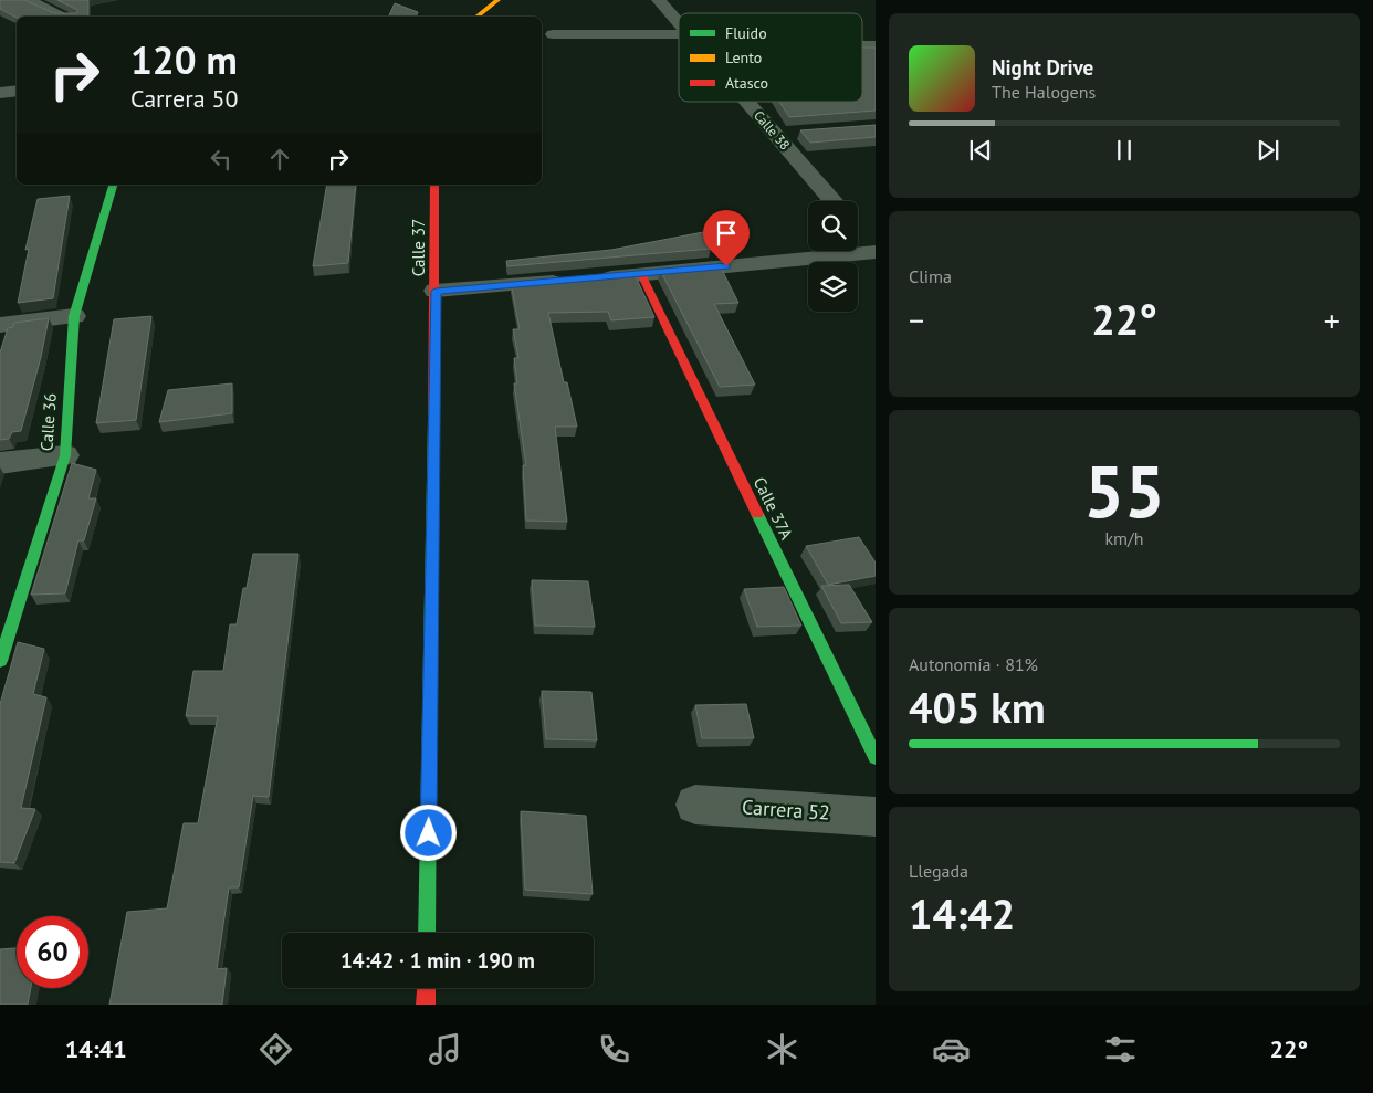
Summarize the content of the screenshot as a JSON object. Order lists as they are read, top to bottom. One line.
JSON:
{"streets":{"street":["Calle 38","Calle 37","Calle 36","Calle 37A","Carrera 52"]},"legend":["Fluido","Lento","Atasco"],"page":{"turn":["120 m","Carrera 50"],"song":["Night Drive","The Halogens"],"tile":["Clima",["55","km/h"],["Autonomía · 81%","405 km"],["Llegada","14:42"]],"heat":["−","22°","+"],"limit":"60","trip":"14:42 · 1 min · 190 m","tabs":["14:41","22°"]}}
